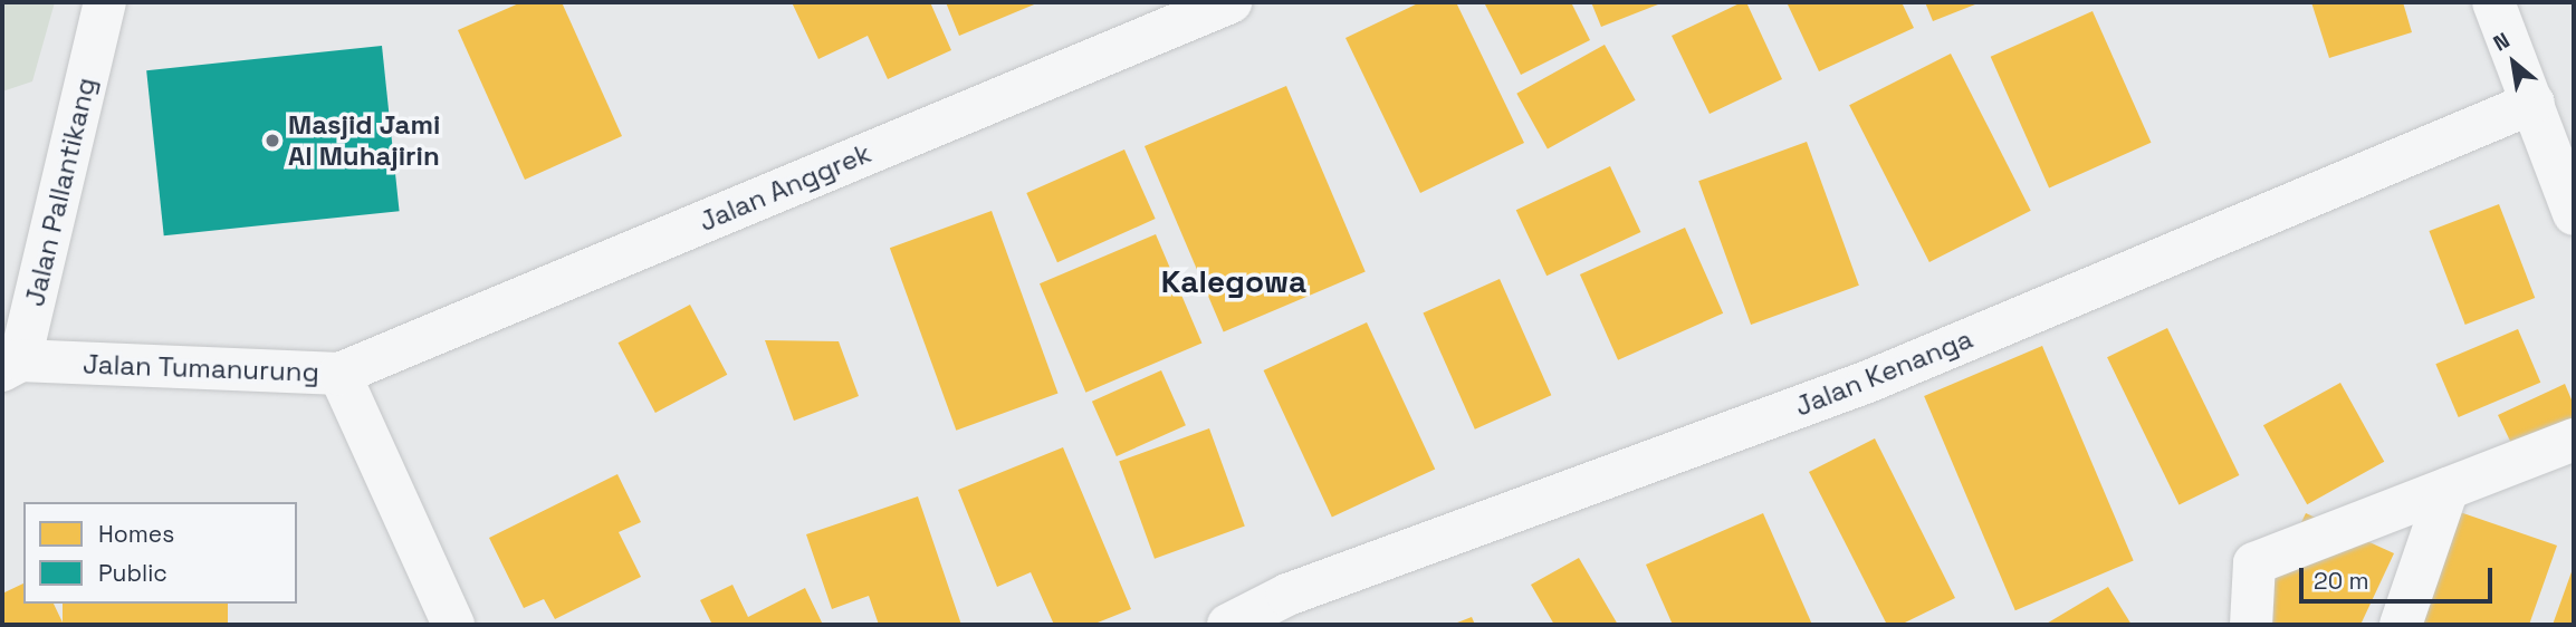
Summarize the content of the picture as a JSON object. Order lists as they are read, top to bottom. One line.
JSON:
{"streets":{"street":["Jalan Anggrek","Jalan Pallantikang","Jalan Tumanurung","Jalan Kenanga"]},"crossings":[["Jalan Anggrek","Jalan Tumanurung"],["Jalan Pallantikang","Jalan Tumanurung"]],"districts":["Kalegowa"],"places":["Masjid Jami Al Muhajirin"],"legend":["Homes","Public"],"scale_bar":"20 m","north":"top left"}
